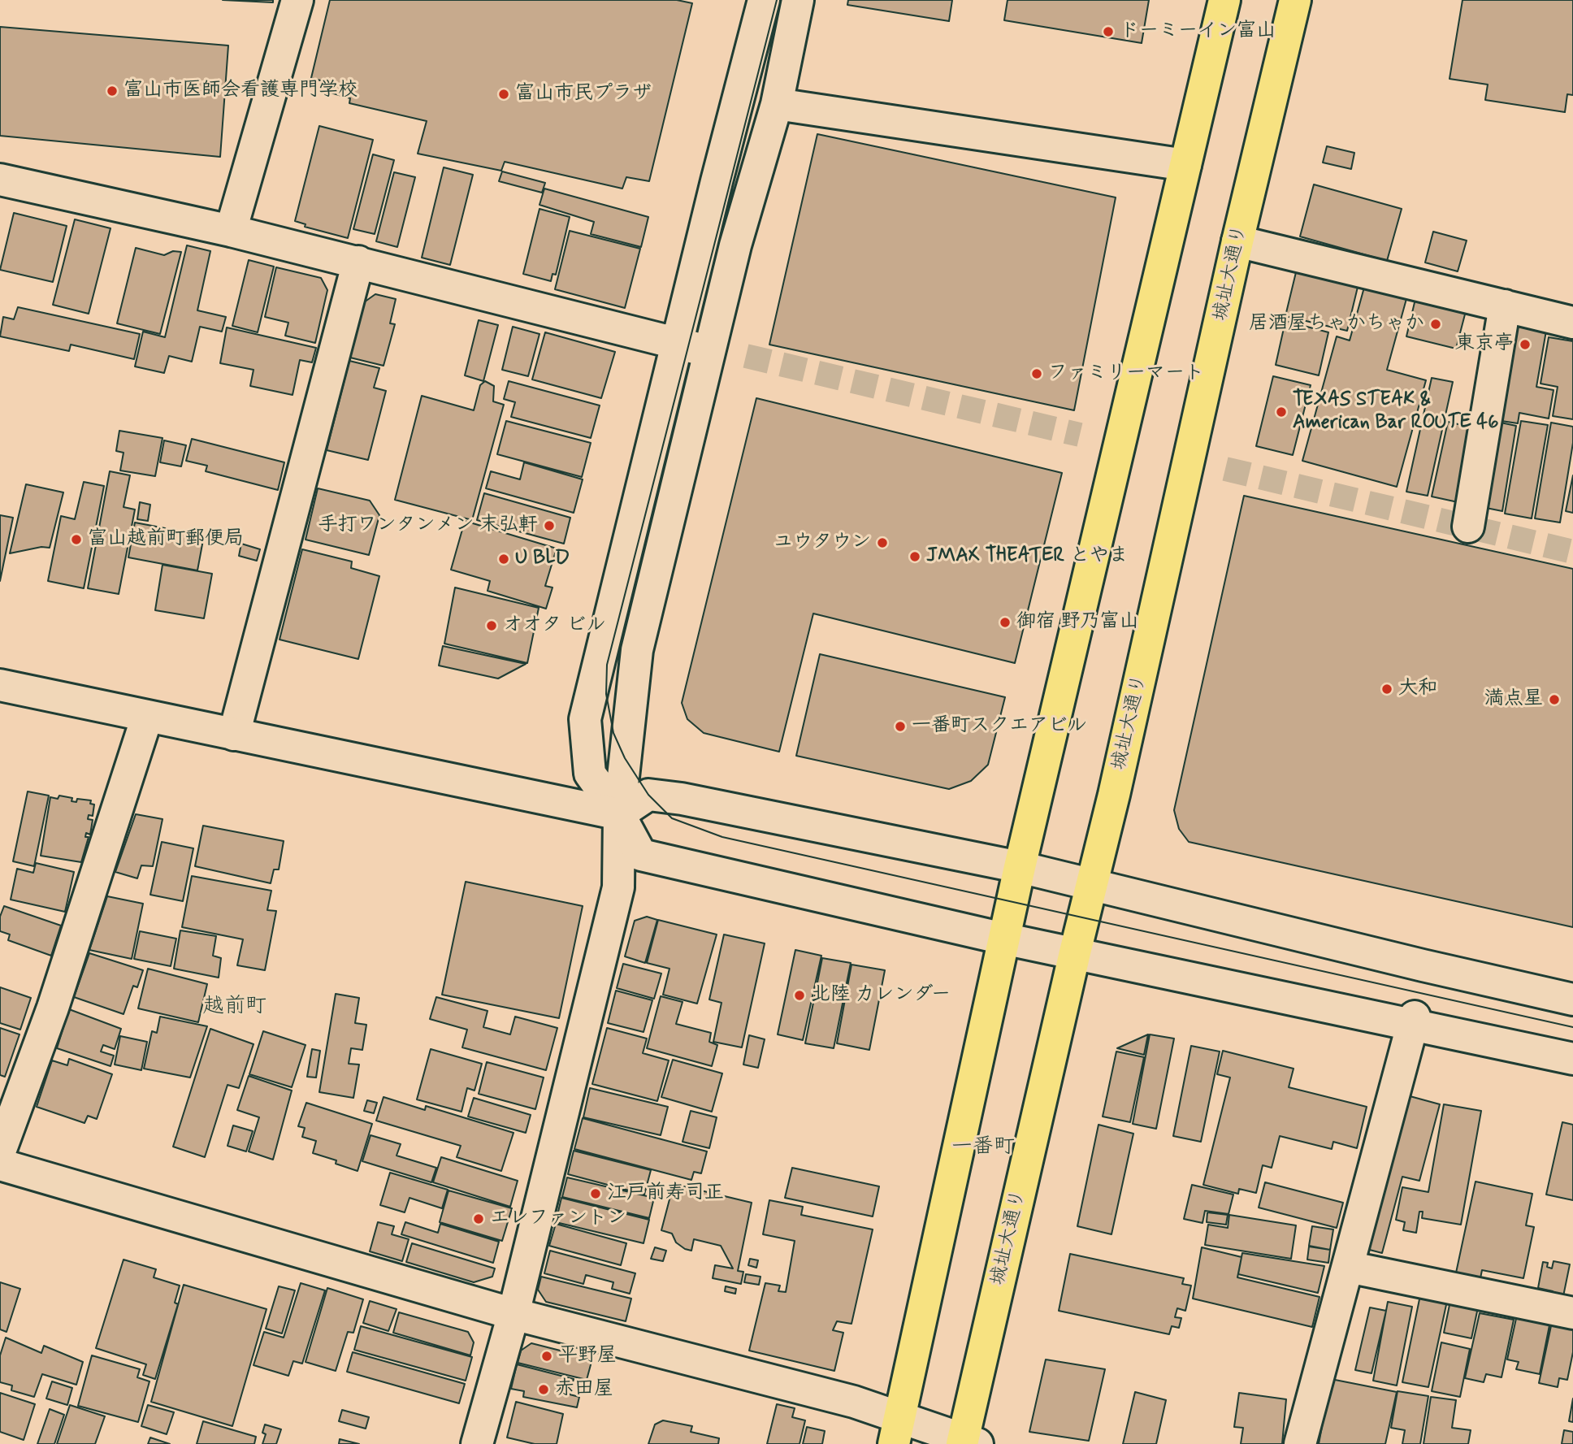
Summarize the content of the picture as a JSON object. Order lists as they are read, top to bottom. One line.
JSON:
{"streets":{"highway":["城址大通り"]},"districts":["越前町","一番町"],"places":["ドーミーイン富山","富山市医師会看護専門学校","富山市民プラザ","居酒屋ちゃかちゃか","東京亭","ファミリーマート","TEXAS STEAK & American Bar ROUTE 46","手打ワンタンメン 末弘軒","富山越前町郵便局","ユウタウン","JMAX THEATER とやま","U BLD","御宿 野乃富山","オオタ ビル","大和","満点星","一番町スクエアビル","北陸 カレンダー","江戸前寿司正","エレファントン","平野屋","赤田屋"]}
